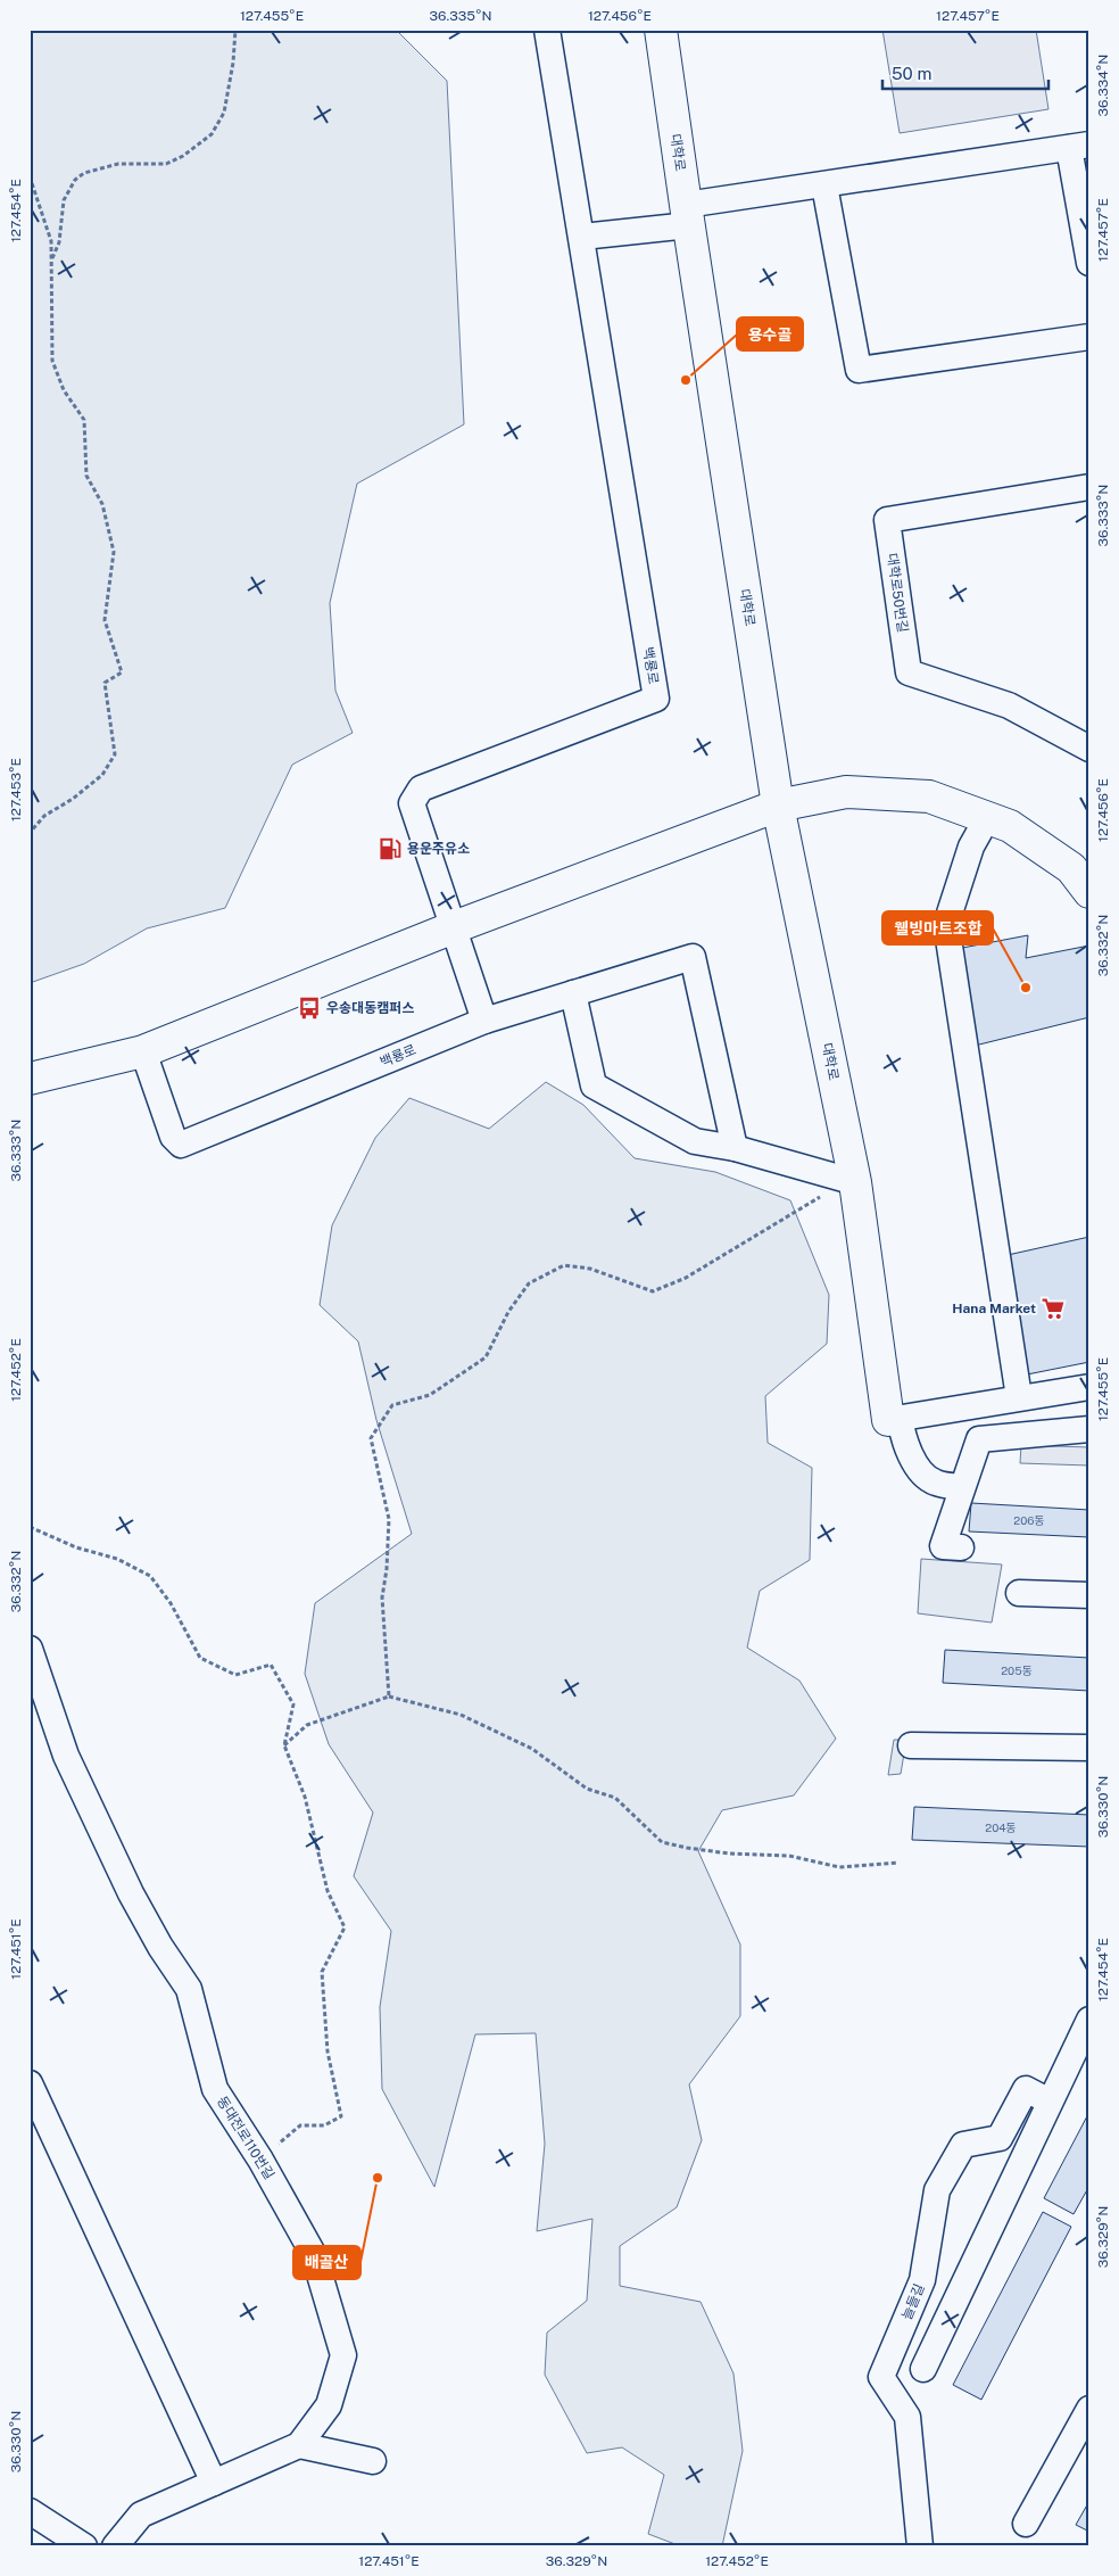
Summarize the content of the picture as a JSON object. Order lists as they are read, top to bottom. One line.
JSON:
{"streets":{"main road":["대학로"],"street":["대학로50번길","백룡로","동대전로110번길","늘들길"]},"places":{"other":["용수골","웰빙마트조합","배골산"],"fuel station":["용운주유소"],"bus stop":["우송대동캠퍼스"],"supermarket":["Hana Market"]},"house_numbers":["206동","205동","204동"],"scale_bar":"50 m","coordinates":["127.455°E","36.335°N","127.456°E","127.457°E","36.334°N","127.454°E","36.333°N","127.453°E","36.332°N","127.452°E","36.330°N","127.451°E","36.329°N"]}
